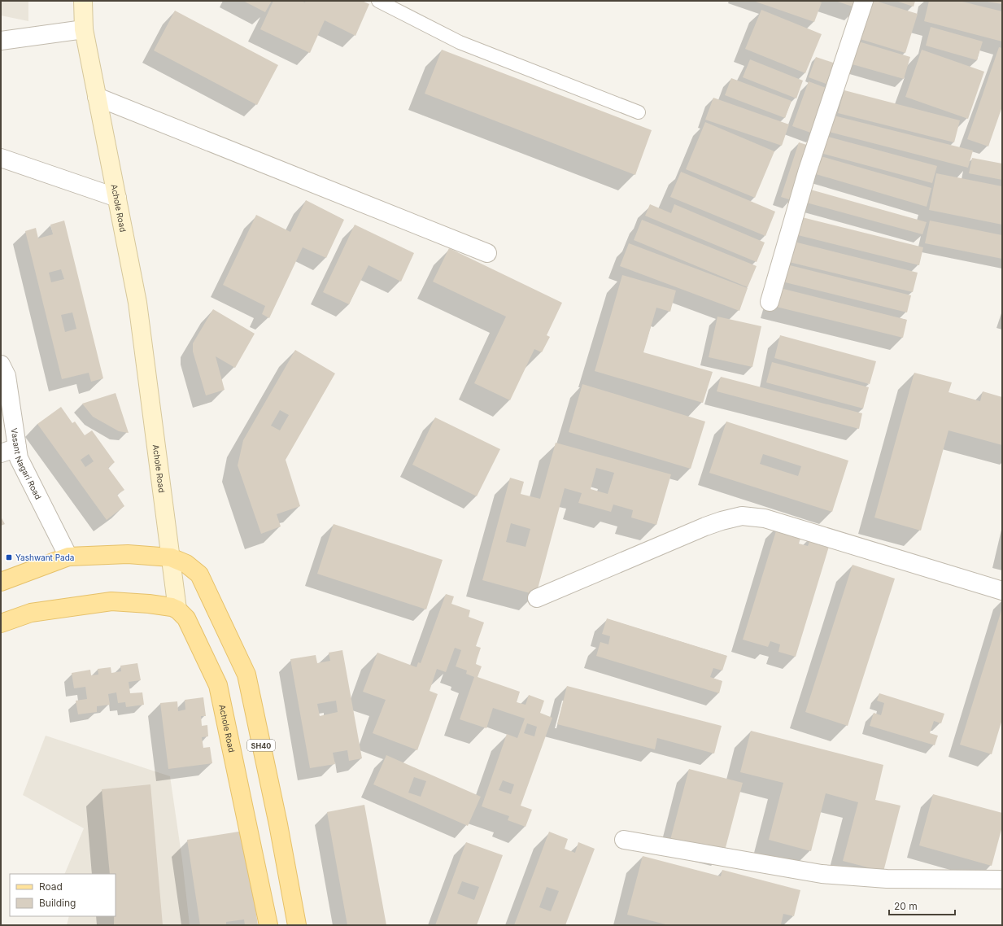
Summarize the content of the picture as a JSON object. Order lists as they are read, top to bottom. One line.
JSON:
{"streets":{"main road":["Achole Road","SH40"],"street":["Vasant Nagari Road"]},"crossings":[["Achole Road","SH40"],["Vasant Nagari Road","SH40"]],"places":{"transit":["Yashwant Pada"]},"legend":["Road","Building"],"scale_bar":"20 m"}
